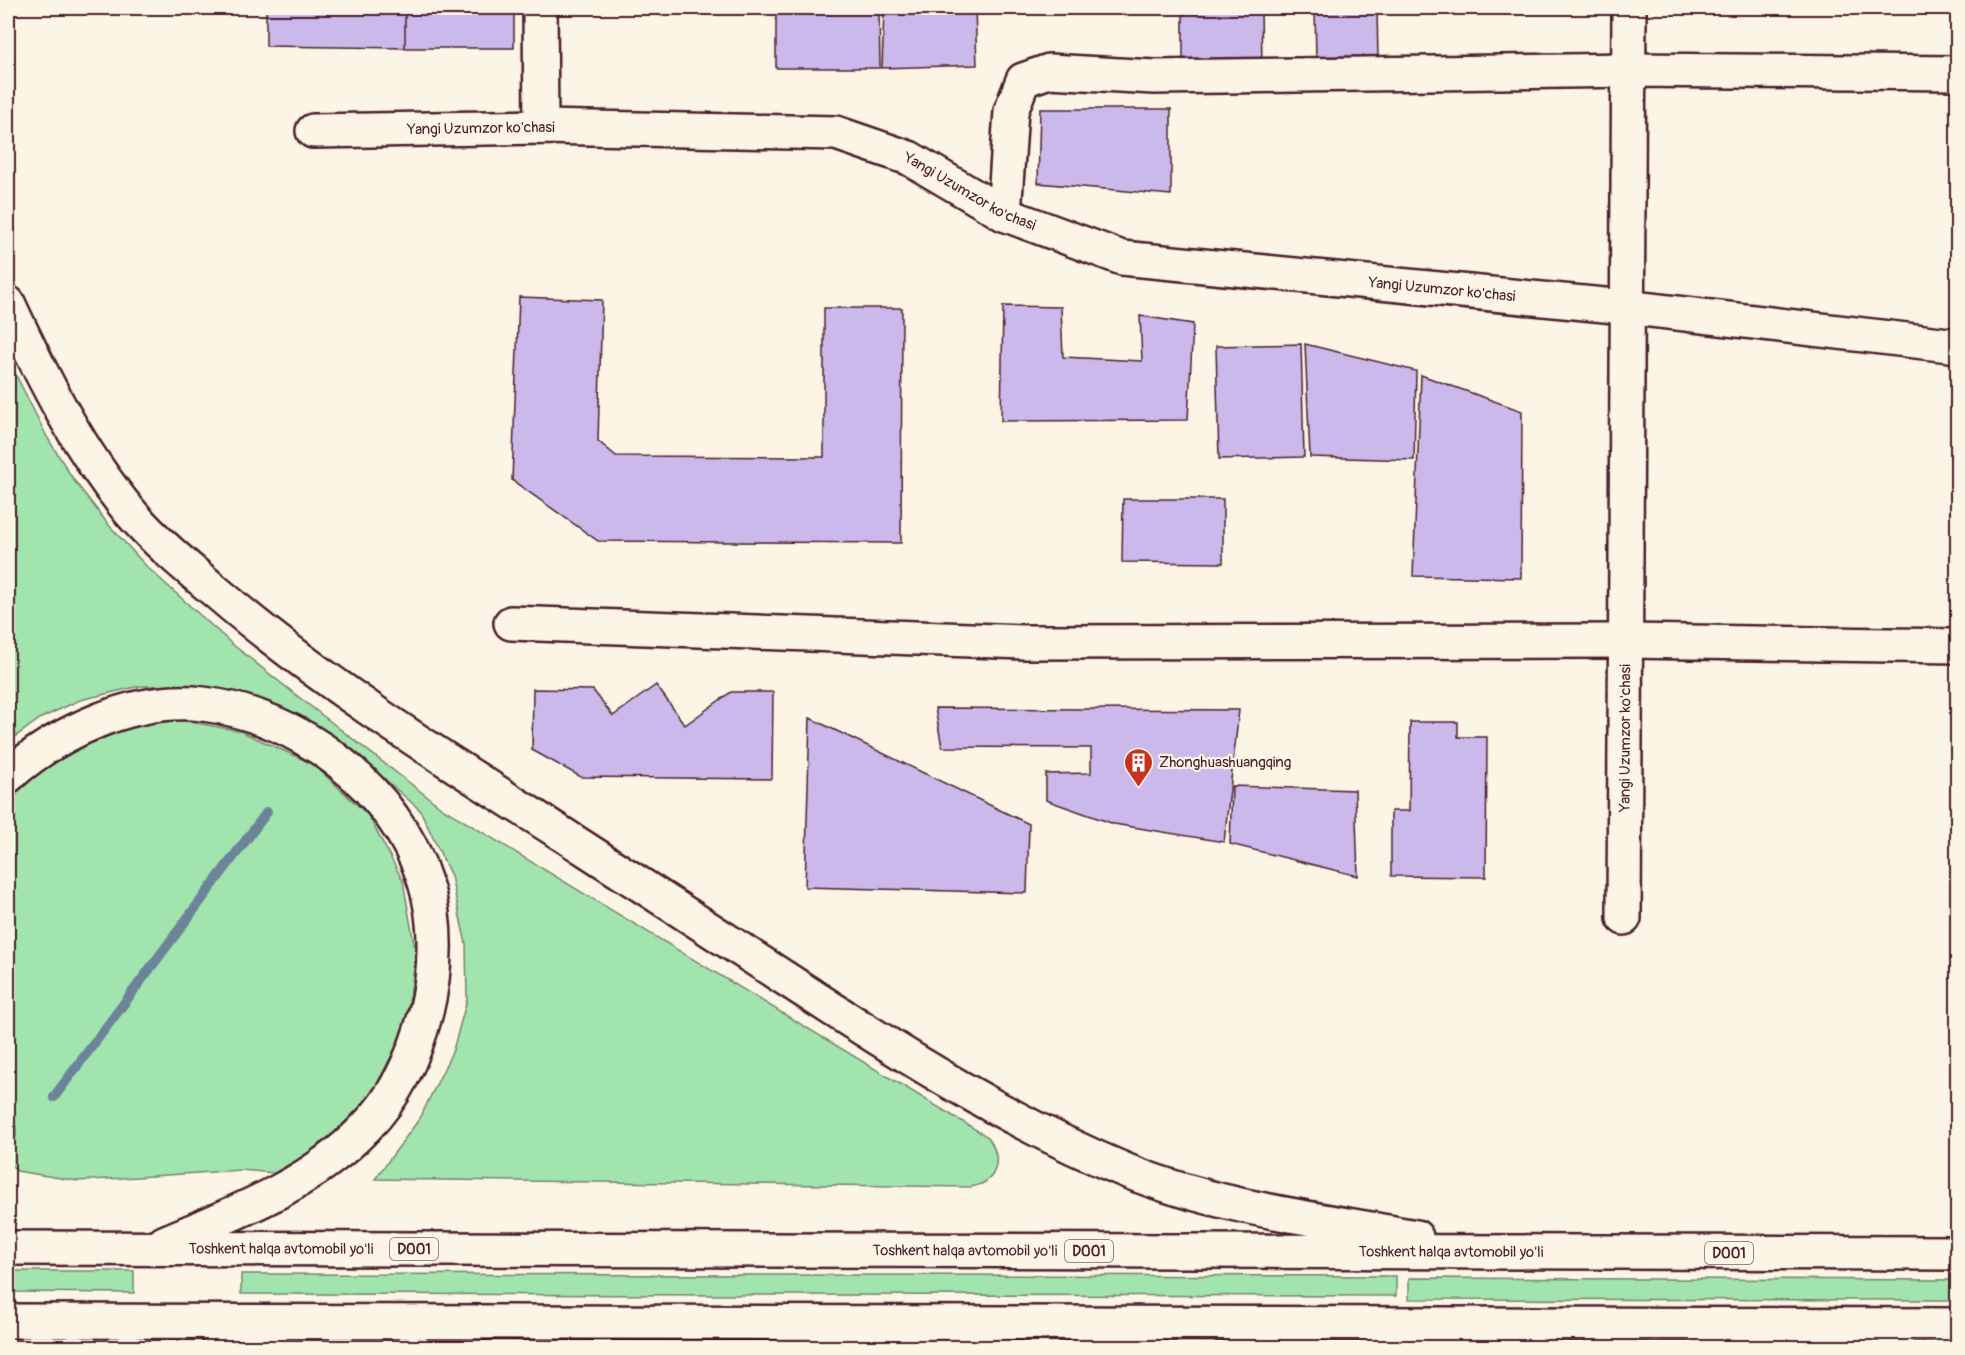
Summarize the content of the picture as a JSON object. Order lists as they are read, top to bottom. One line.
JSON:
{"streets":{"main road":["Yangi Uzumzor ko'chasi","Toshkent halqa avtomobil yo'li","D001"]},"places":{"building":["Zhonghuashuangqing"]}}
